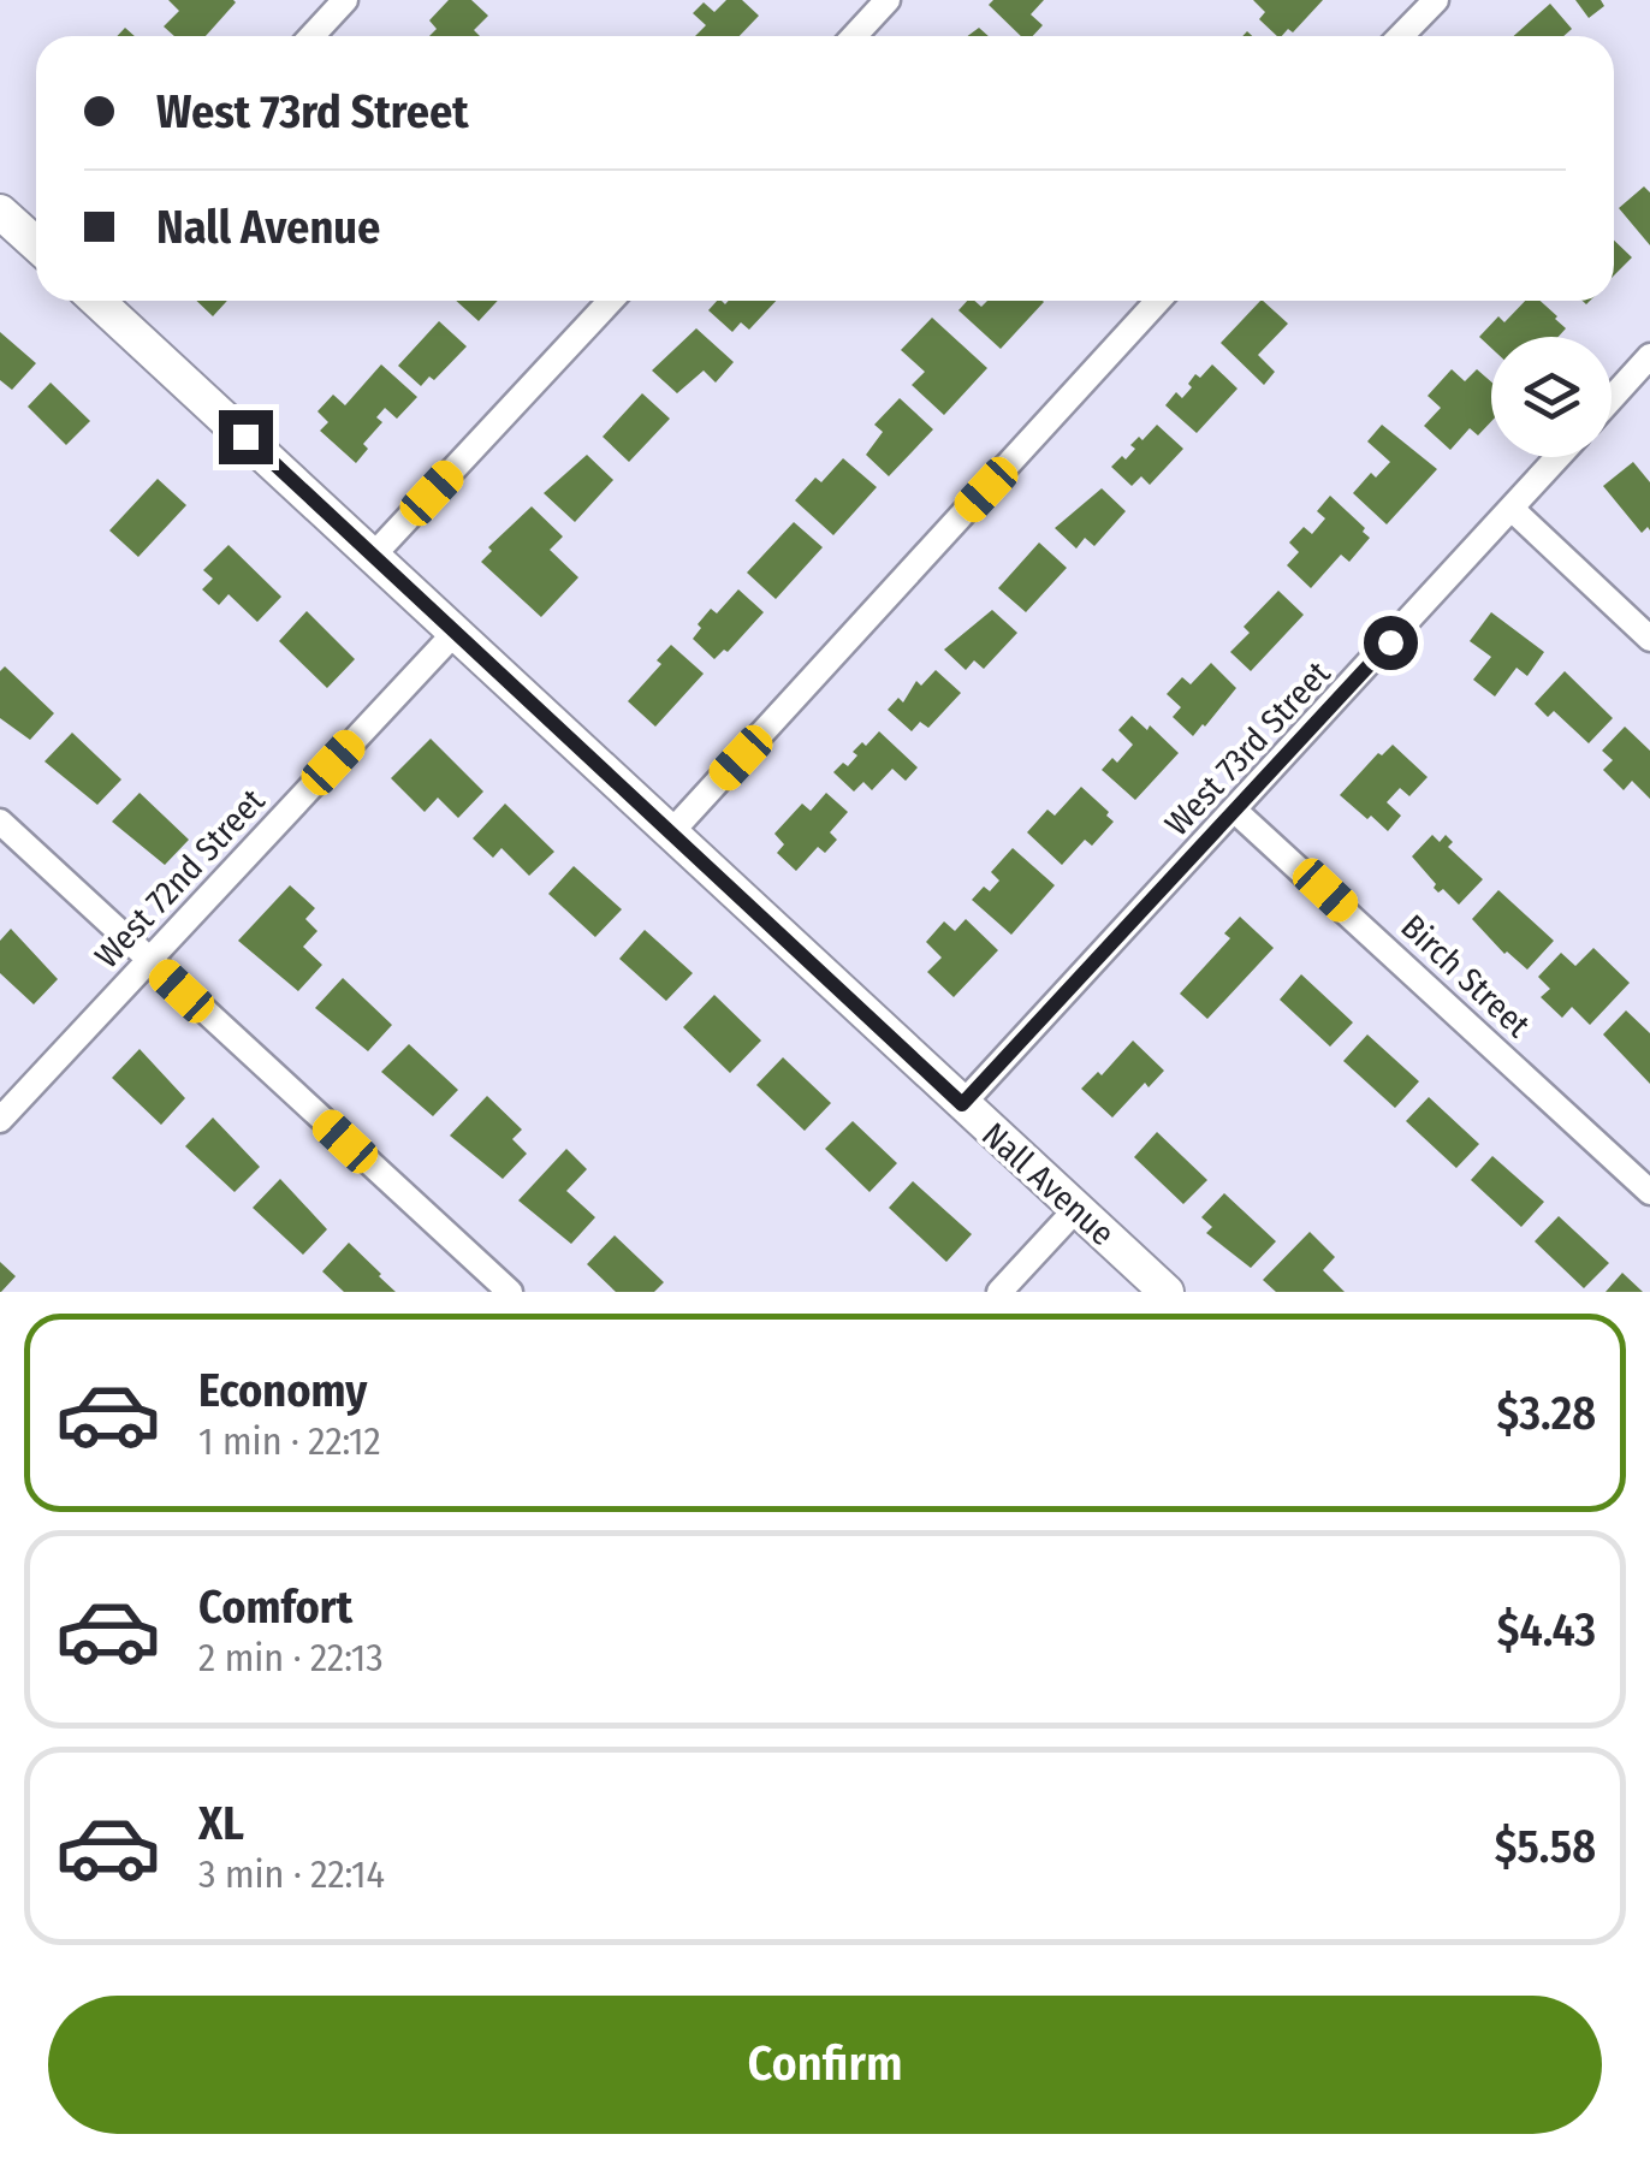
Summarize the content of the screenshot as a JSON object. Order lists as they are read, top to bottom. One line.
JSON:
{"streets":{"main road":["Nall Avenue"],"street":["West 73rd Street","West 72nd Street","Birch Street"]},"crossings":[["West 73rd Street","Birch Street"],["West 73rd Street","Nall Avenue"],["West 72nd Street","Nall Avenue"]],"page":{"banner":["West 73rd Street","Nall Avenue"],"list":[{"name":"Economy","note":"1 min · 22:12","value":"$3.28"},{"name":"Comfort","note":"2 min · 22:13","value":"$4.43"},{"name":"XL","note":"3 min · 22:14","value":"$5.58"}],"buttons":"Confirm"}}
